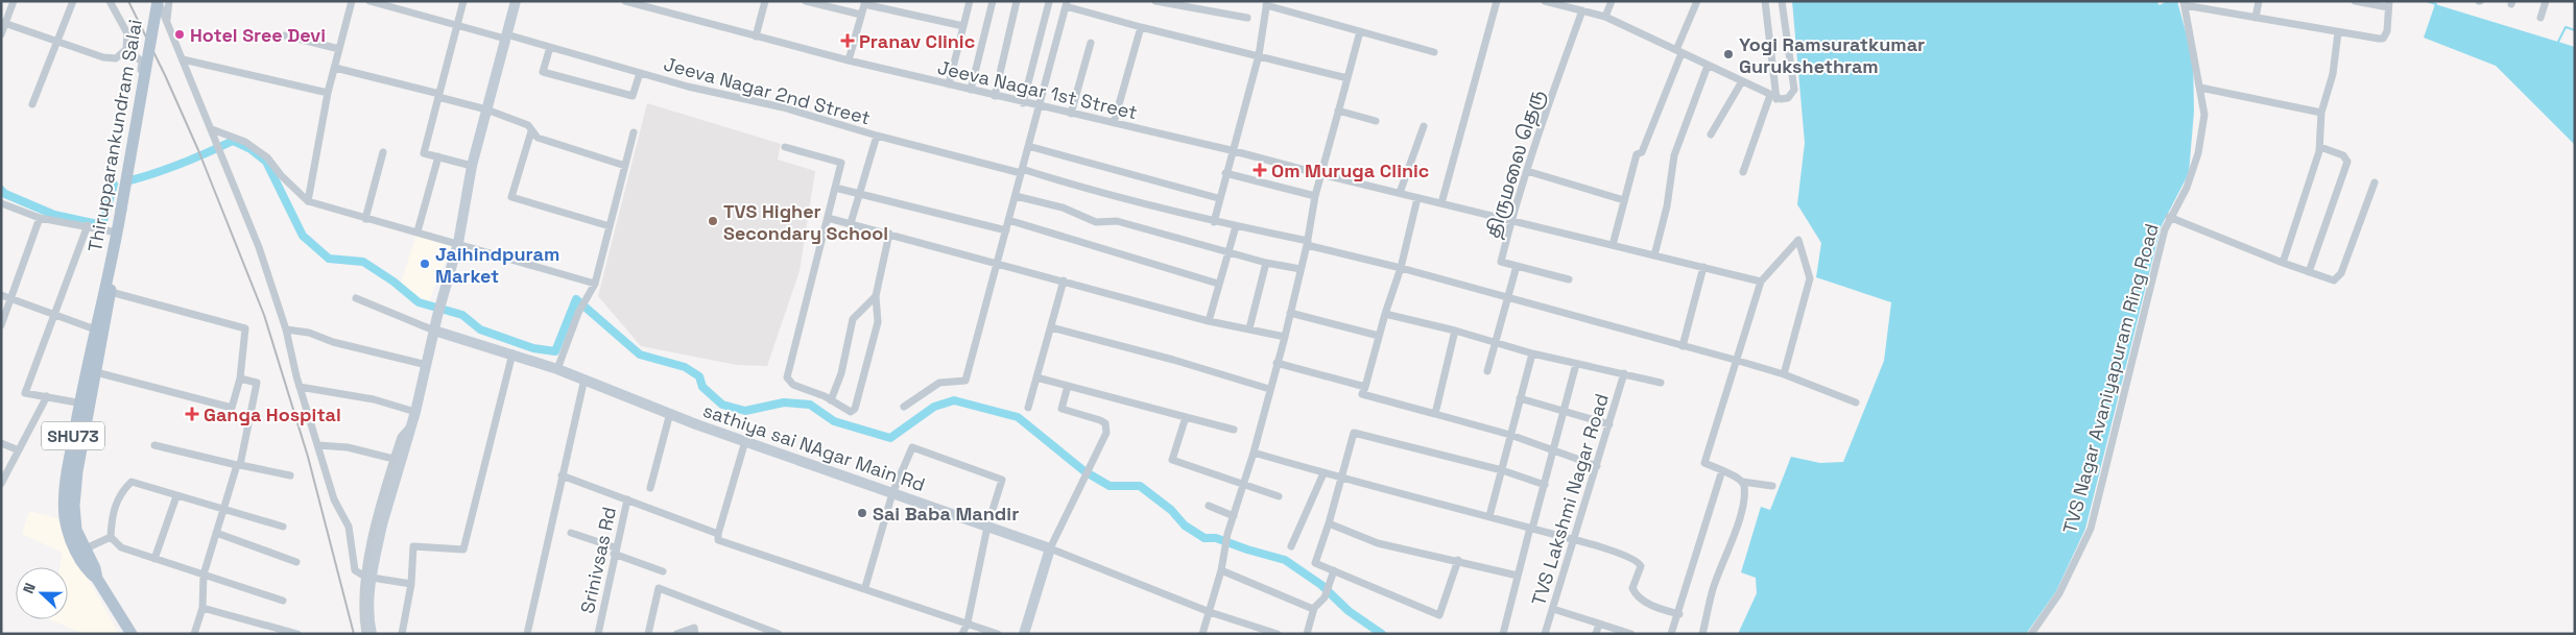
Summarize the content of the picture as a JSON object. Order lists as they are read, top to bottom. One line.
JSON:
{"streets":{"main road":["Thirupparankundram Salai","SHU73"],"street":["Jeeva Nagar 1st Street","Jeeva Nagar 2nd Street","திருமலை தெரு","TVS Nagar Avaniyapuram Ring Road","sathiya sai NAgar Main Rd","TVS Lakshmi Nagar Road","Srinivsas Rd"]},"crossings":[["Jeeva Nagar 1st Street","திருமலை தெரு"]],"places":{"other":["Hotel Sree Devi","Yogi Ramsuratkumar Gurukshethram","TVS Higher Secondary School","Jaihindpuram Market","Sai Baba Mandir"],"health":["Pranav Clinic","Om Muruga Clinic","Ganga Hospital"]},"north":"left"}
